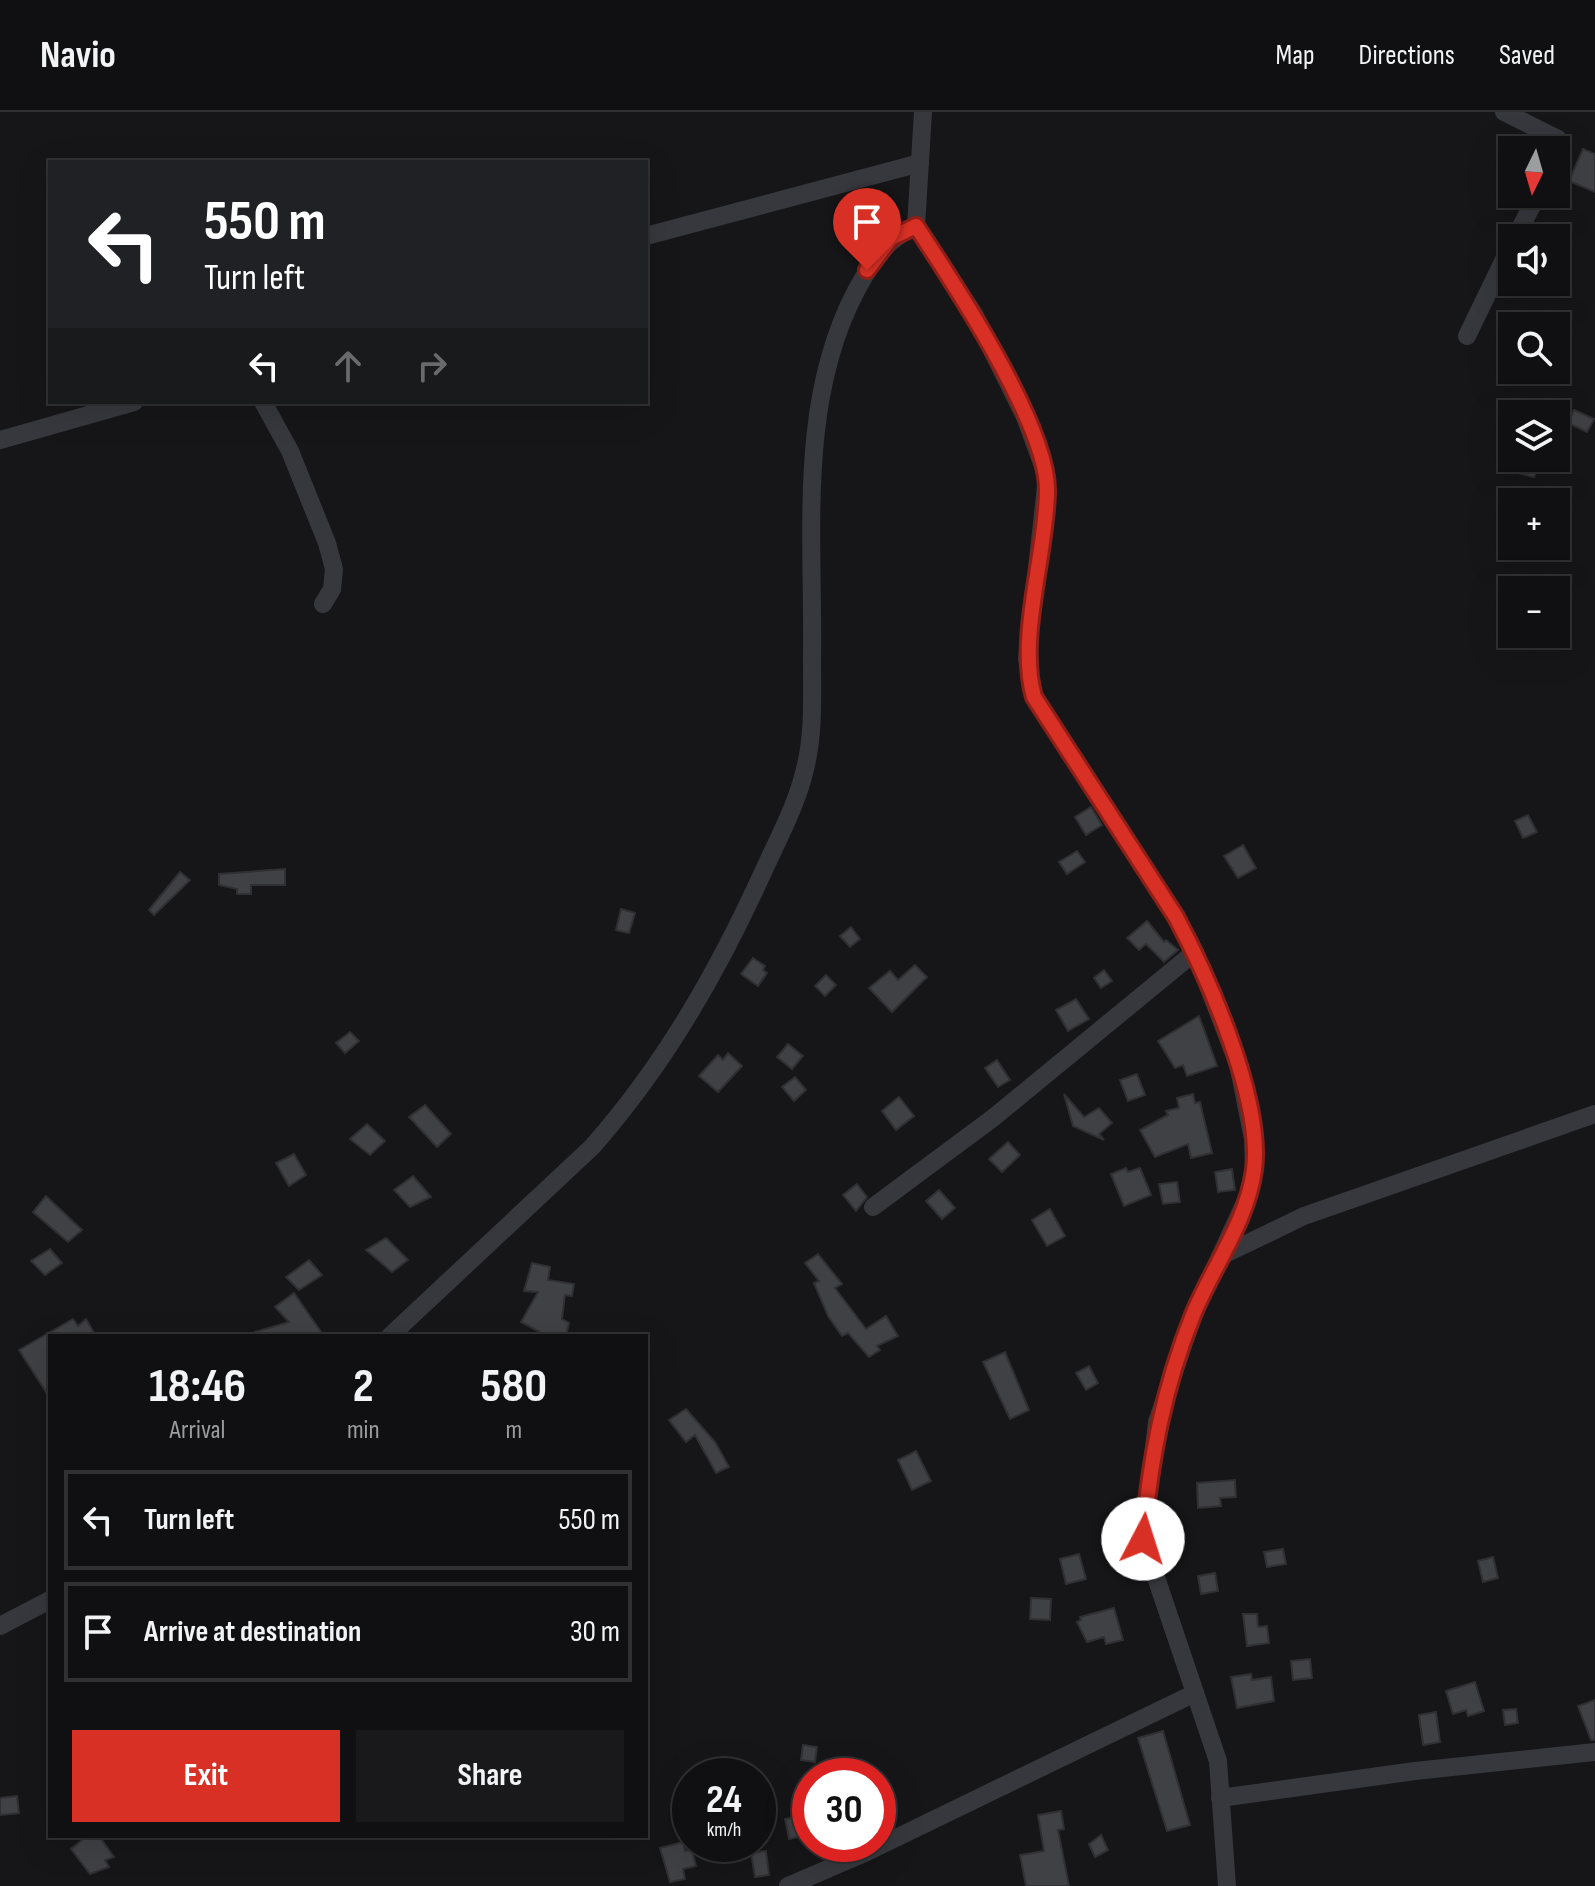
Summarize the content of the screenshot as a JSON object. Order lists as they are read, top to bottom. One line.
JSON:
{"north":"bottom","page":{"header":"Navio","nav":["Map","Directions","Saved"],"map_buttons":["+","−"],"turn":["550 m","Turn left"],"eta":["18:46","Arrival","2","min","580","m"],"list":[{"name":"Turn left","value":"550 m"},{"name":"Arrive at destination","value":"30 m"}],"buttons":["Exit","Share"],"speed":"24 km/h","limit":"30"}}
